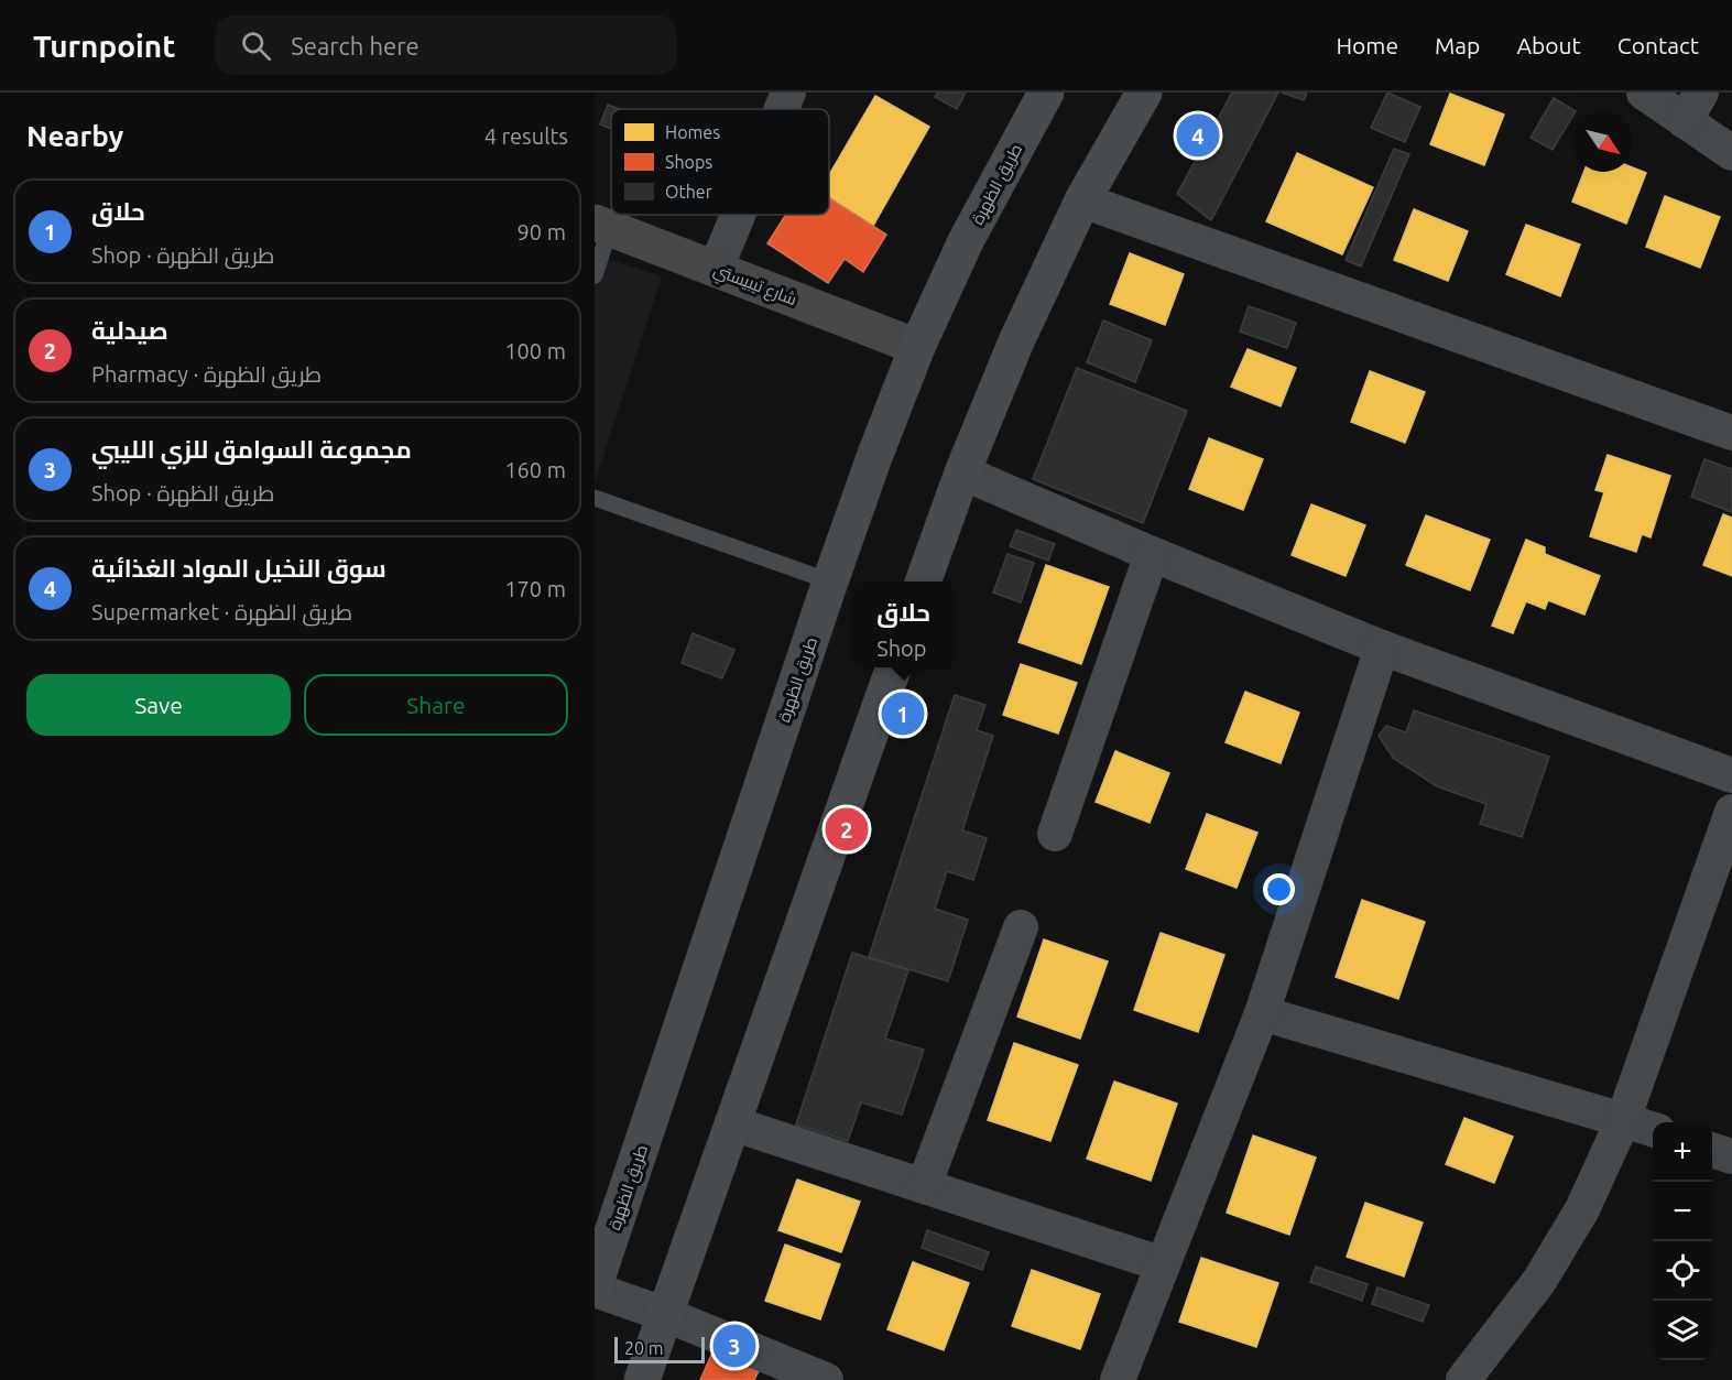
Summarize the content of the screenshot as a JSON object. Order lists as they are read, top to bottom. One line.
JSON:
{"streets":{"main road":["طريق الظهرة","شارع تيبيستي"]},"crossings":[["طريق الظهرة","شارع تيبيستي"]],"legend":["Homes","Shops","Other"],"scale_bar":"20 m","north":"bottom right","page":{"header":"Turnpoint","search":"Search here","nav":["Home","Map","About","Contact"],"heading":["Nearby","4 results"],"pins":["4","1","2","3"],"list":[{"mark":"1","name":"حلاق","note":"Shop · طريق الظهرة","value":"90 m"},{"mark":"2","name":"صيدلية","note":"Pharmacy · طريق الظهرة","value":"100 m"},{"mark":"3","name":"مجموعة السوامق للزي الليبي","note":"Shop · طريق الظهرة","value":"160 m"},{"mark":"4","name":"سوق النخيل المواد الغذائية","note":"Supermarket · طريق الظهرة","value":"170 m"}],"popup":["حلاق","Shop"],"buttons":["Save","Share"],"map_buttons":["+","−"],"scale":"20 m"}}
